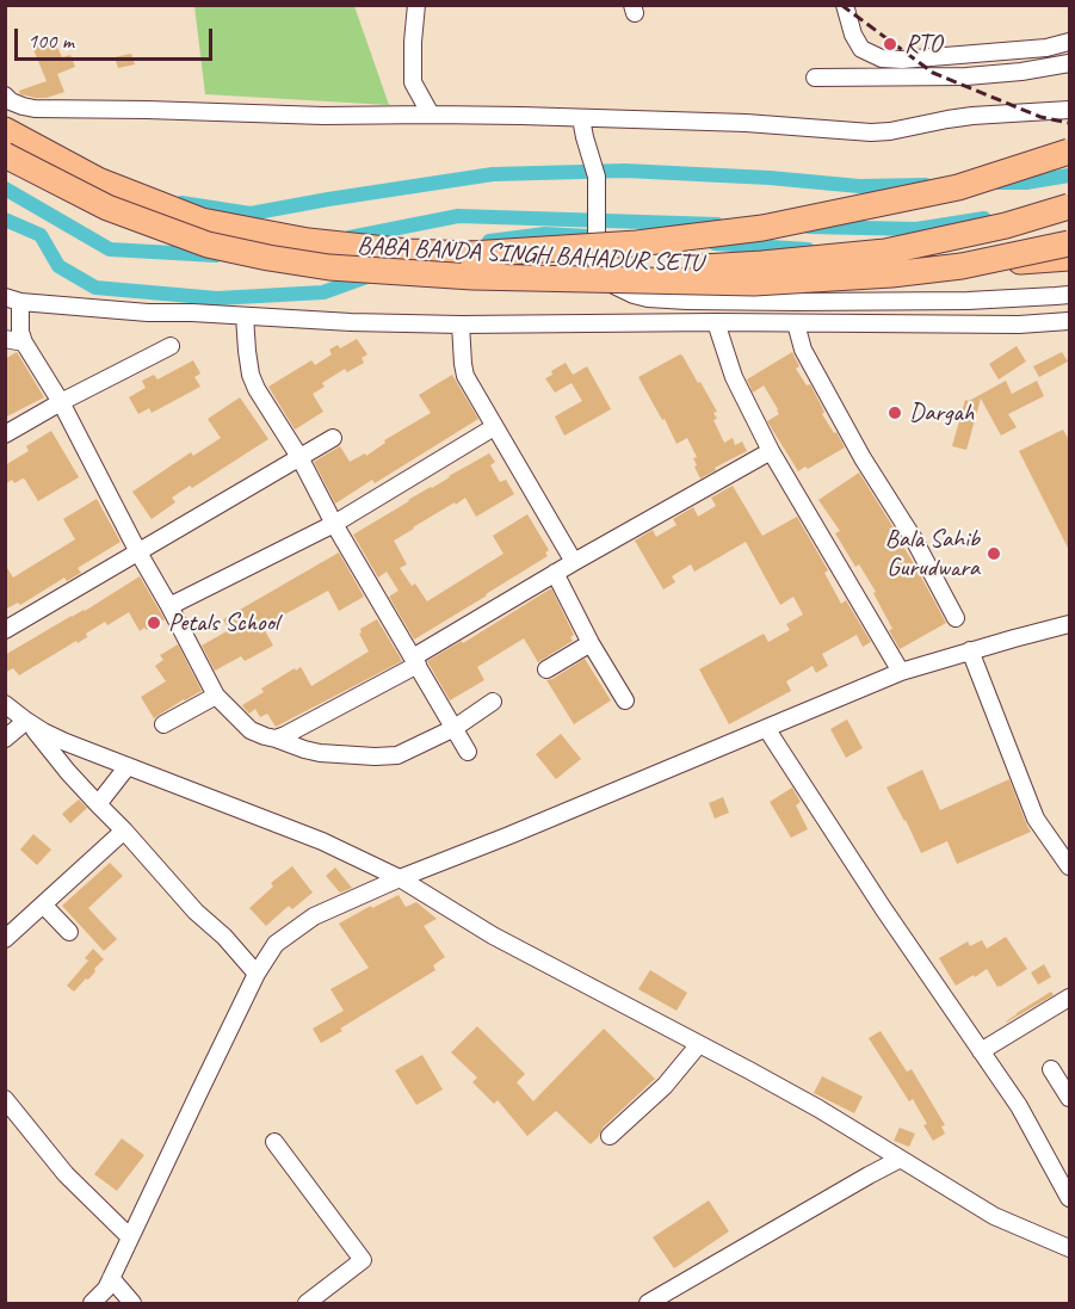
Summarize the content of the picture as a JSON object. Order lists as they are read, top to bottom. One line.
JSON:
{"streets":{"highway":["BABA BANDA SINGH BAHADUR SETU"]},"places":["RTO","Dargah","Bala Sahib Gurudwara","Petals School"],"scale_bar":"100 m"}
